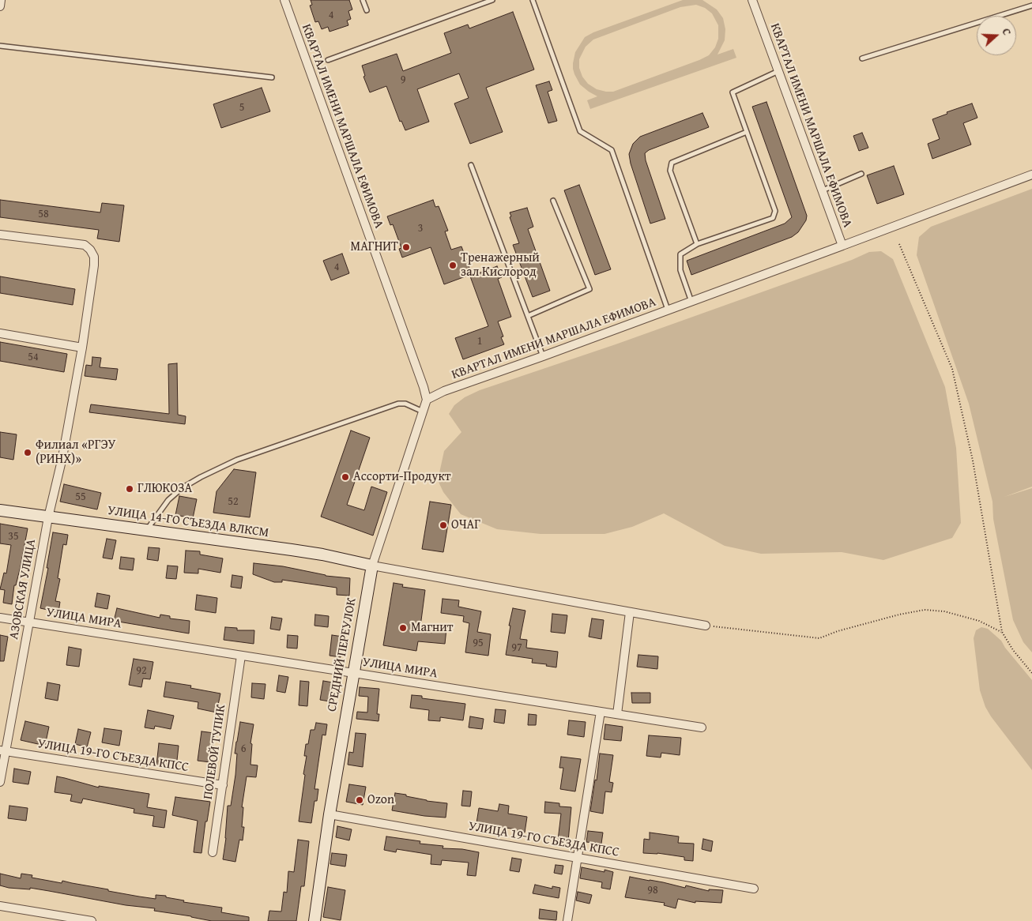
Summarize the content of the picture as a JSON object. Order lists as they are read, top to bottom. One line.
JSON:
{"streets":{"street":["КВАРТАЛ ИМЕНИ МАРШАЛА ЕФИМОВА","УЛИЦА 14-ГО СЪЕЗДА ВЛКСМ","АЗОВСКАЯ УЛИЦА","УЛИЦА МИРА","СРЕДНИЙ ПЕРЕУЛОК","ПОЛЕВОЙ ТУПИК","УЛИЦА 19-ГО СЪЕЗДА КПСС"]},"crossings":[["КВАРТАЛ ИМЕНИ МАРШАЛА ЕФИМОВА","СРЕДНИЙ ПЕРЕУЛОК"],["УЛИЦА 14-ГО СЪЕЗДА ВЛКСМ","АЗОВСКАЯ УЛИЦА"],["УЛИЦА 14-ГО СЪЕЗДА ВЛКСМ","СРЕДНИЙ ПЕРЕУЛОК"],["АЗОВСКАЯ УЛИЦА","УЛИЦА МИРА"],["АЗОВСКАЯ УЛИЦА","УЛИЦА 19-ГО СЪЕЗДА КПСС"],["УЛИЦА МИРА","СРЕДНИЙ ПЕРЕУЛОК"],["УЛИЦА МИРА","ПОЛЕВОЙ ТУПИК"],["СРЕДНИЙ ПЕРЕУЛОК","УЛИЦА 19-ГО СЪЕЗДА КПСС"],["ПОЛЕВОЙ ТУПИК","УЛИЦА 19-ГО СЪЕЗДА КПСС"]],"places":["МАГНИТ","Тренажерный зал Кислород","Филиал «РГЭУ (РИНХ)»","Ассорти-Продукт","ГЛЮКОЗА","ОЧАГ","Магнит","Ozon"],"house_numbers":["4","9","5","58","3","4","1","54","55","52","35","95","97","92","6","98"],"north":"right"}
